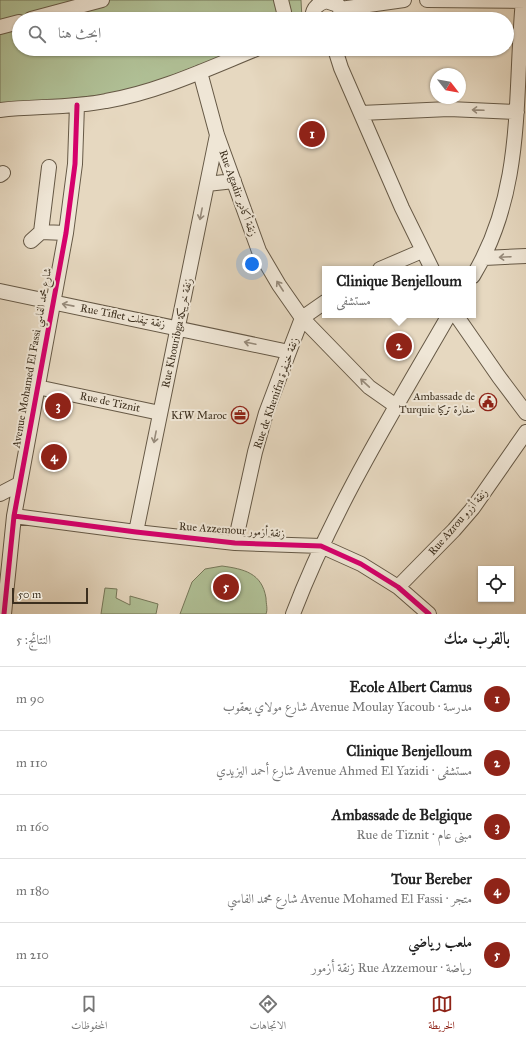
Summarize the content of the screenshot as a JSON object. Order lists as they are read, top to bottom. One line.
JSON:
{"streets":{"street":["Rue Agadir زنقة أكادير","Rue Tiflet زنقة تيفلت","Rue Khouribga زنقة خريبكة","Avenue Mohamed El Fassi شارع محمد الفاسي","Rue de Khenifra زنقة خنيفرة","Rue de Tiznit","Rue Azrou زنقة أزرو","Rue Azzemour زنقة أزمور"]},"crossings":[["Rue Agadir زنقة أكادير","Rue Khouribga زنقة خريبكة"],["Rue Agadir زنقة أكادير","Rue de Khenifra زنقة خنيفرة"],["Rue Tiflet زنقة تيفلت","Rue Khouribga زنقة خريبكة"],["Rue Tiflet زنقة تيفلت","Avenue Mohamed El Fassi شارع محمد الفاسي"],["Rue Tiflet زنقة تيفلت","Rue de Khenifra زنقة خنيفرة"],["Rue Khouribga زنقة خريبكة","Rue de Tiznit"],["Rue Khouribga زنقة خريبكة","Rue Azzemour زنقة أزمور"],["Avenue Mohamed El Fassi شارع محمد الفاسي","Rue de Tiznit"],["Avenue Mohamed El Fassi شارع محمد الفاسي","Rue Azzemour زنقة أزمور"],["Rue de Khenifra زنقة خنيفرة","Rue Azzemour زنقة أزمور"],["Rue Azrou زنقة أزرو","Rue Azzemour زنقة أزمور"]],"one_way":["Rue Agadir زنقة أكادير","Rue Tiflet زنقة تيفلت","Rue Khouribga زنقة خريبكة"],"places":{"public building":["Ambassade de Turquie سفارة تركيا"],"office":["KfW Maroc"]},"scale_bar":"50 m","north":"bottom right","page":{"search":"ابحث هنا","pins":["1","2","3","4","5"],"popup":["Clinique Benjelloum","مستشفى"],"scale":"50 m","heading":["بالقرب منك","النتائج: 5"],"list":[{"mark":"1","name":"Ecole Albert Camus","note":"مدرسة · Avenue Moulay Yacoub شارع مولاي يعقوب","value":"90 m"},{"mark":"2","name":"Clinique Benjelloum","note":"مستشفى · Avenue Ahmed El Yazidi شارع أحمد اليزيدي","value":"110 m"},{"mark":"3","name":"Ambassade de Belgique","note":"مبنى عام · Rue de Tiznit","value":"160 m"},{"mark":"4","name":"Tour Bereber","note":"متجر · Avenue Mohamed El Fassi شارع محمد الفاسي","value":"180 m"},{"mark":"5","name":"ملعب رياضي","note":"رياضة · Rue Azzemour زنقة أزمور","value":"210 m"}],"nav":["الخريطة","الاتجاهات","المحفوظات"]}}
